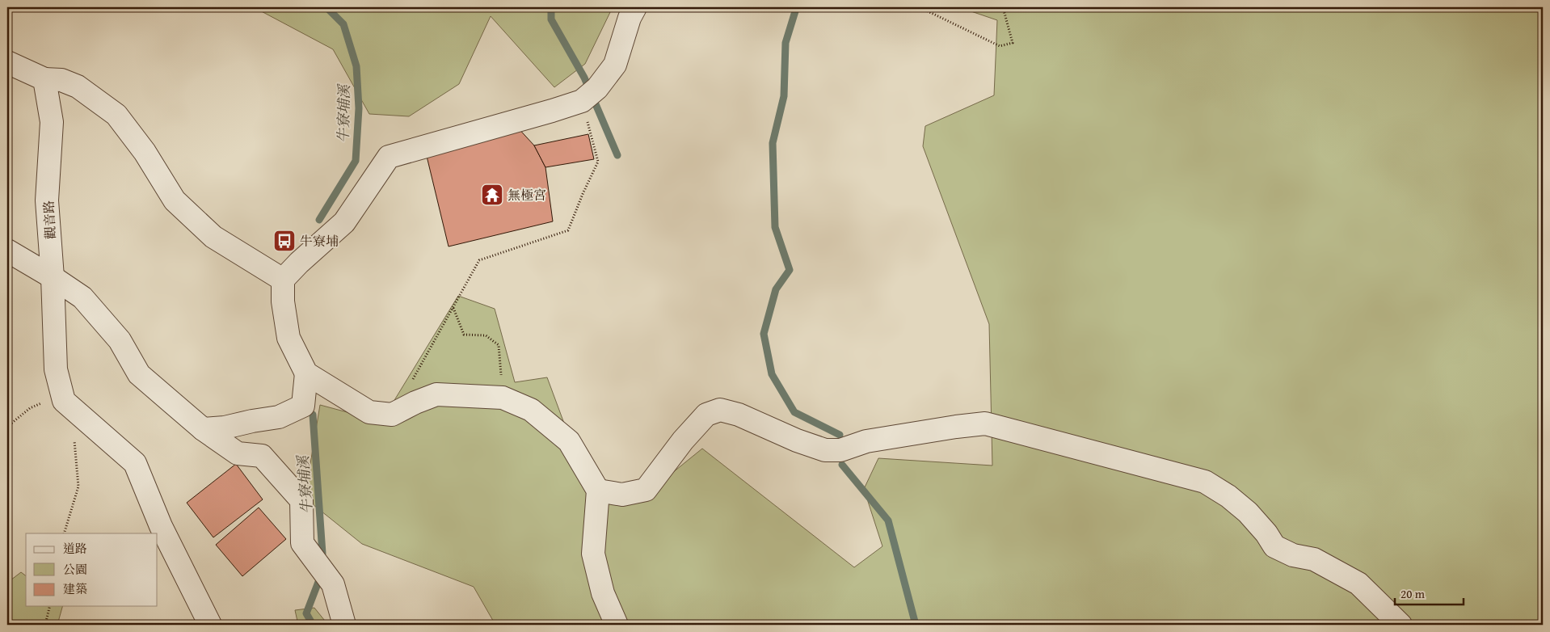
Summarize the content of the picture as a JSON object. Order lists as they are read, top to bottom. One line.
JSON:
{"streets":{"street":["觀音路"]},"water":["牛寮埔溪"],"places":{"temple":["無極宮"],"bus stop":["牛寮埔"]},"legend":["道路","公園","建築"],"scale_bar":"20 m"}
